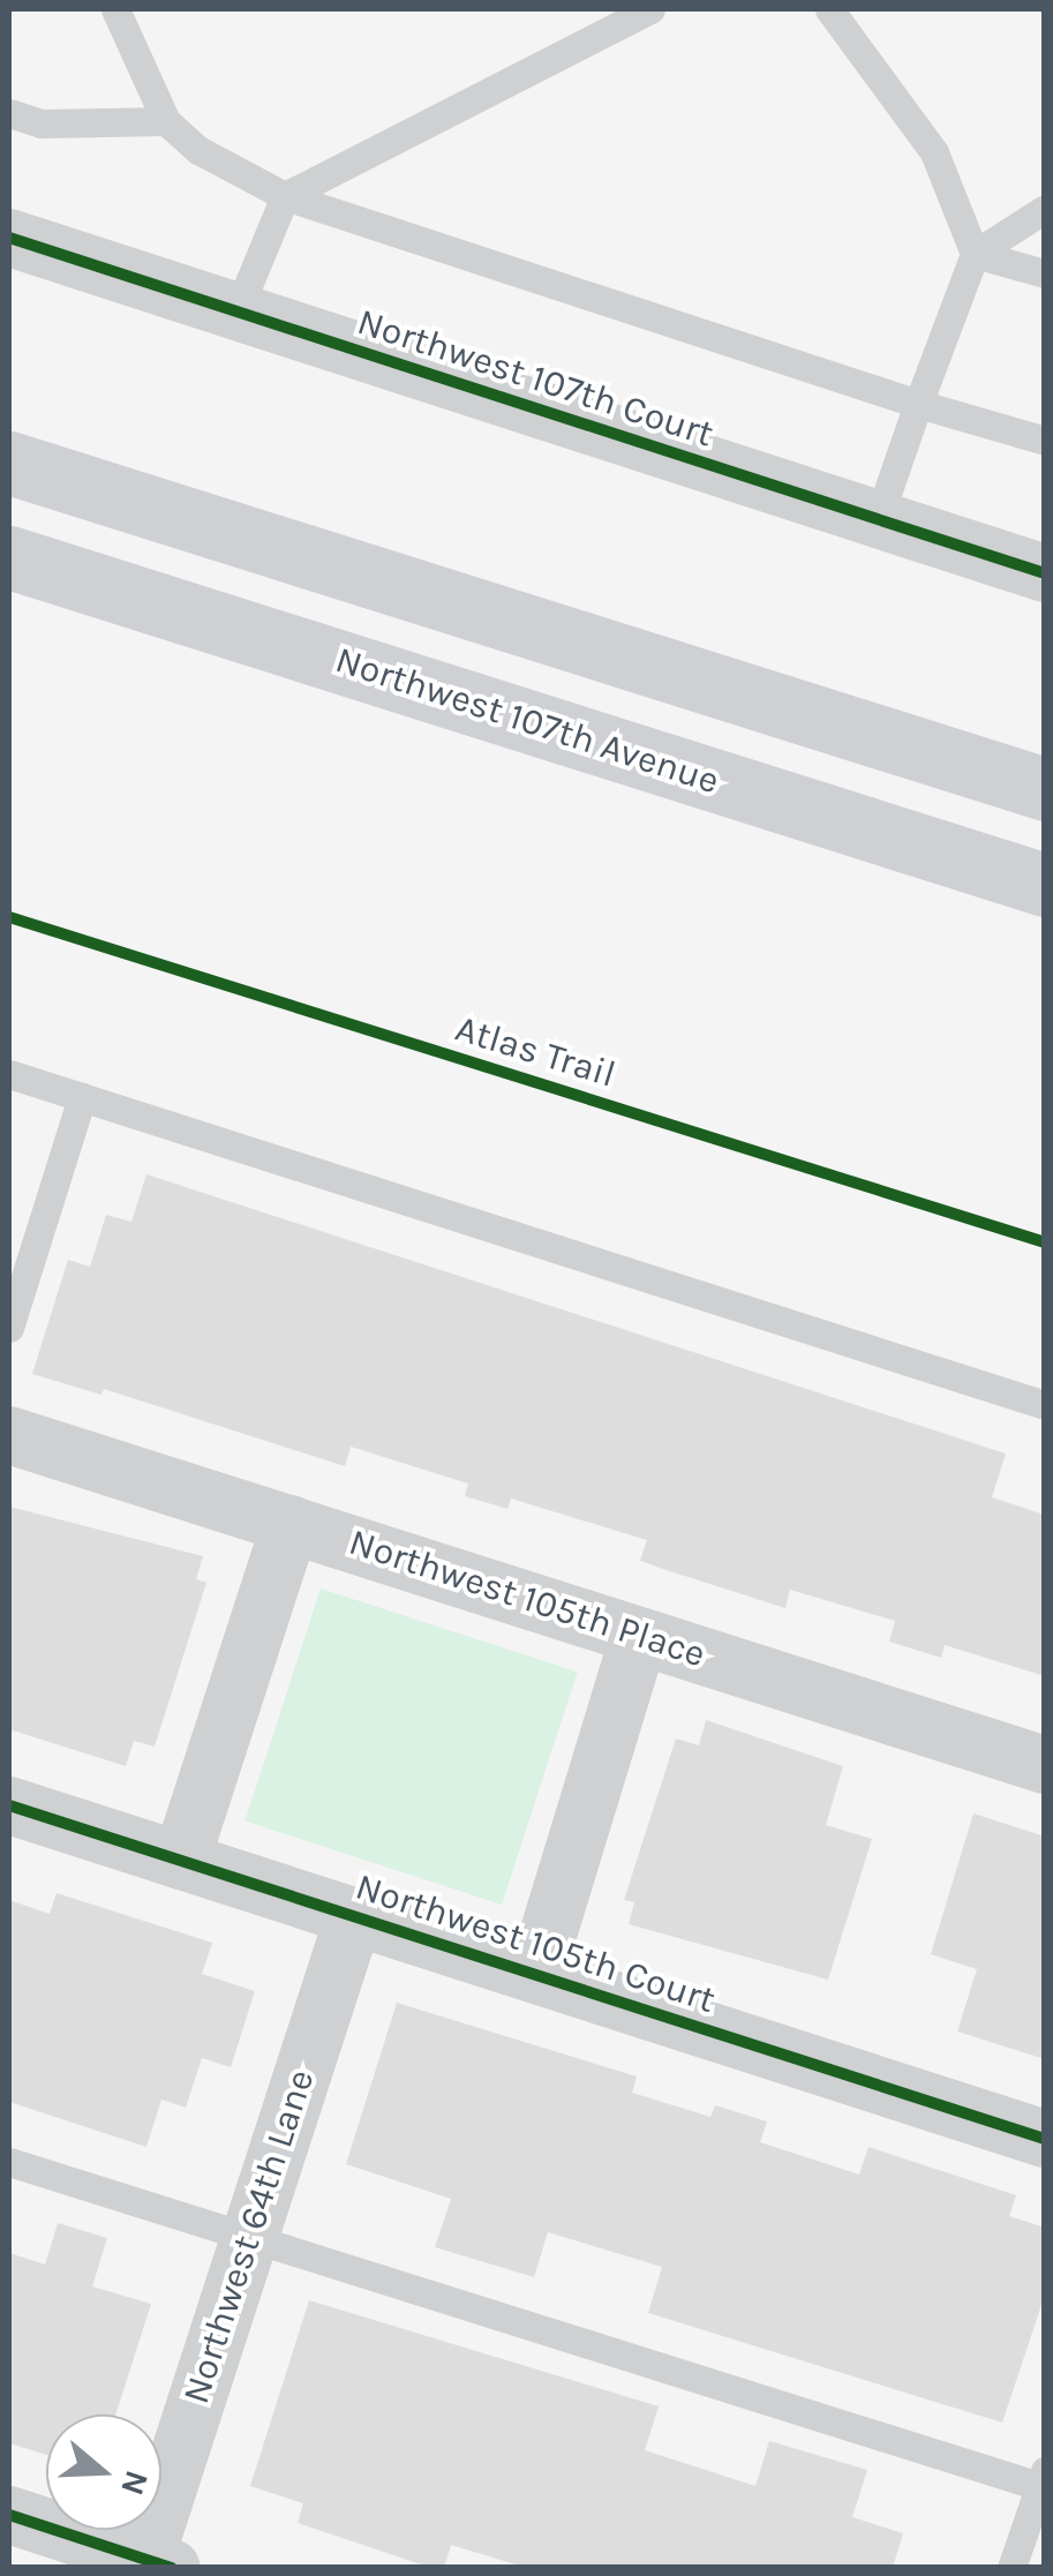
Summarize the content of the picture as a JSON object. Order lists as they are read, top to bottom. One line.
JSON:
{"streets":{"main road":["Northwest 107th Avenue"],"street":["Northwest 107th Court","Northwest 105th Place","Northwest 105th Court","Northwest 64th Lane"],"cycle path":["Atlas Trail"]},"crossings":[["Northwest 105th Court","Northwest 64th Lane"]],"north":"right"}
